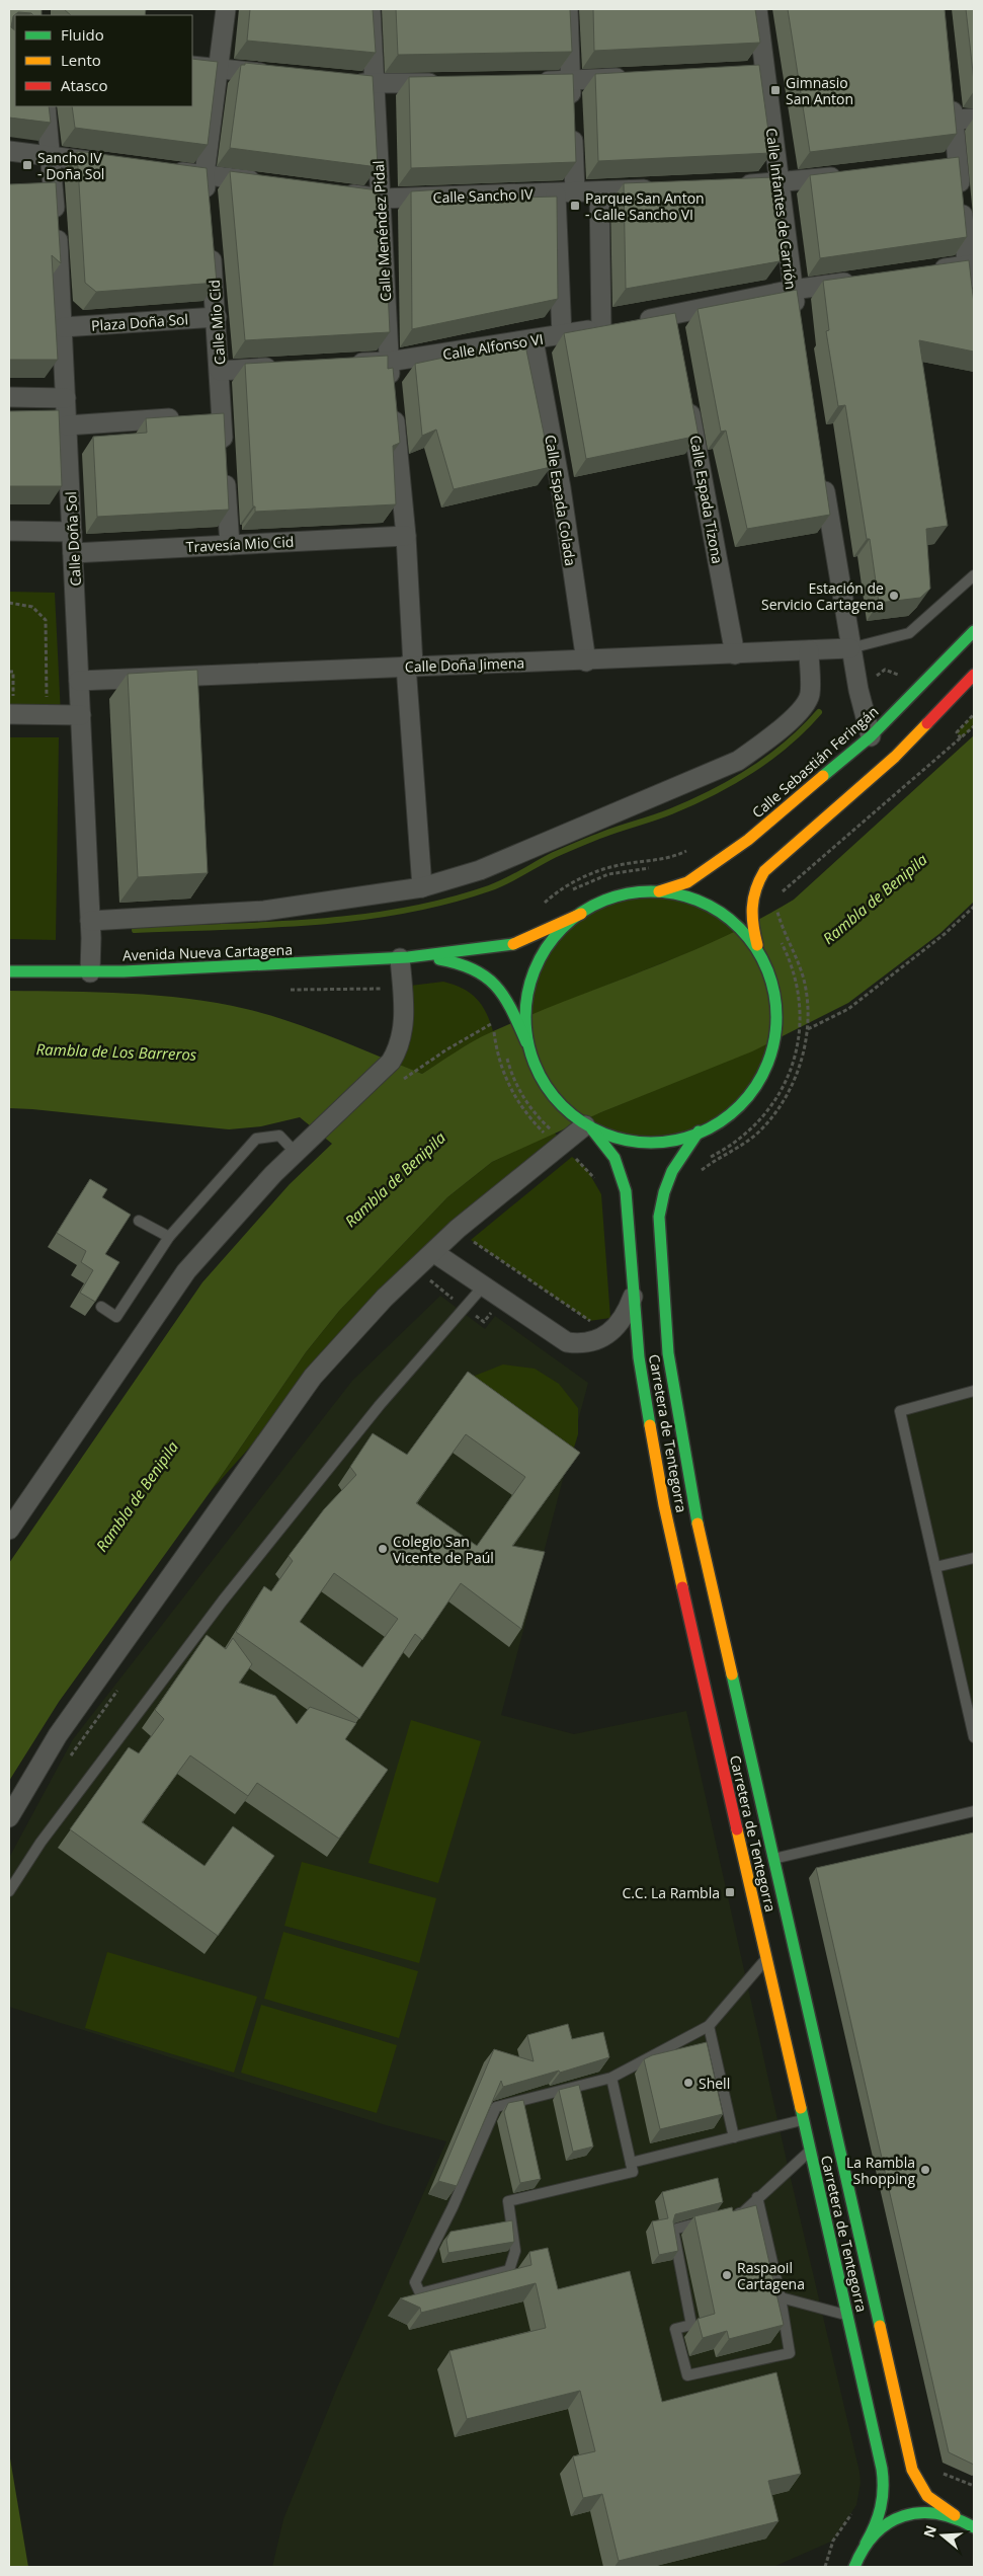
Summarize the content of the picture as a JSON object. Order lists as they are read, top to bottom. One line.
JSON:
{"streets":{"main road":["Calle Sebastián Feringán","Avenida Nueva Cartagena","Carretera de Tentegorra"],"street":["Calle Sancho IV","Calle Infantes de Carrión","Calle Menéndez Pidal","Plaza Doña Sol","Calle Mio Cid","Calle Alfonso VI","Calle Espada Tizona","Calle Espada Colada","Calle Doña Sol","Travesía Mio Cid","Calle Doña Jimena"]},"crossings":[["Calle Sancho IV","Calle Menéndez Pidal"],["Calle Infantes de Carrión","Calle Alfonso VI"],["Calle Menéndez Pidal","Calle Alfonso VI"],["Calle Menéndez Pidal","Travesía Mio Cid"],["Calle Menéndez Pidal","Calle Doña Jimena"],["Plaza Doña Sol","Calle Mio Cid"],["Plaza Doña Sol","Calle Doña Sol"],["Calle Mio Cid","Travesía Mio Cid"],["Calle Alfonso VI","Calle Espada Colada"],["Calle Espada Tizona","Calle Doña Jimena"],["Calle Espada Colada","Calle Doña Jimena"],["Calle Doña Sol","Travesía Mio Cid"],["Calle Doña Sol","Calle Doña Jimena"],["Calle Doña Sol","Avenida Nueva Cartagena"],["Calle Sebastián Feringán","Avenida Nueva Cartagena"]],"water":["Rambla de Benipila","Rambla de Los Barreros"],"places":{"transit":["Gimnasio San Anton","Sancho IV - Doña Sol","Parque San Anton - Calle Sancho VI","C.C. La Rambla"],"other":["Estación de Servicio Cartagena","Colegio San Vicente de Paúl","Shell","La Rambla Shopping","Raspaoil Cartagena"]},"legend":["Fluido","Lento","Atasco"],"north":"left"}
